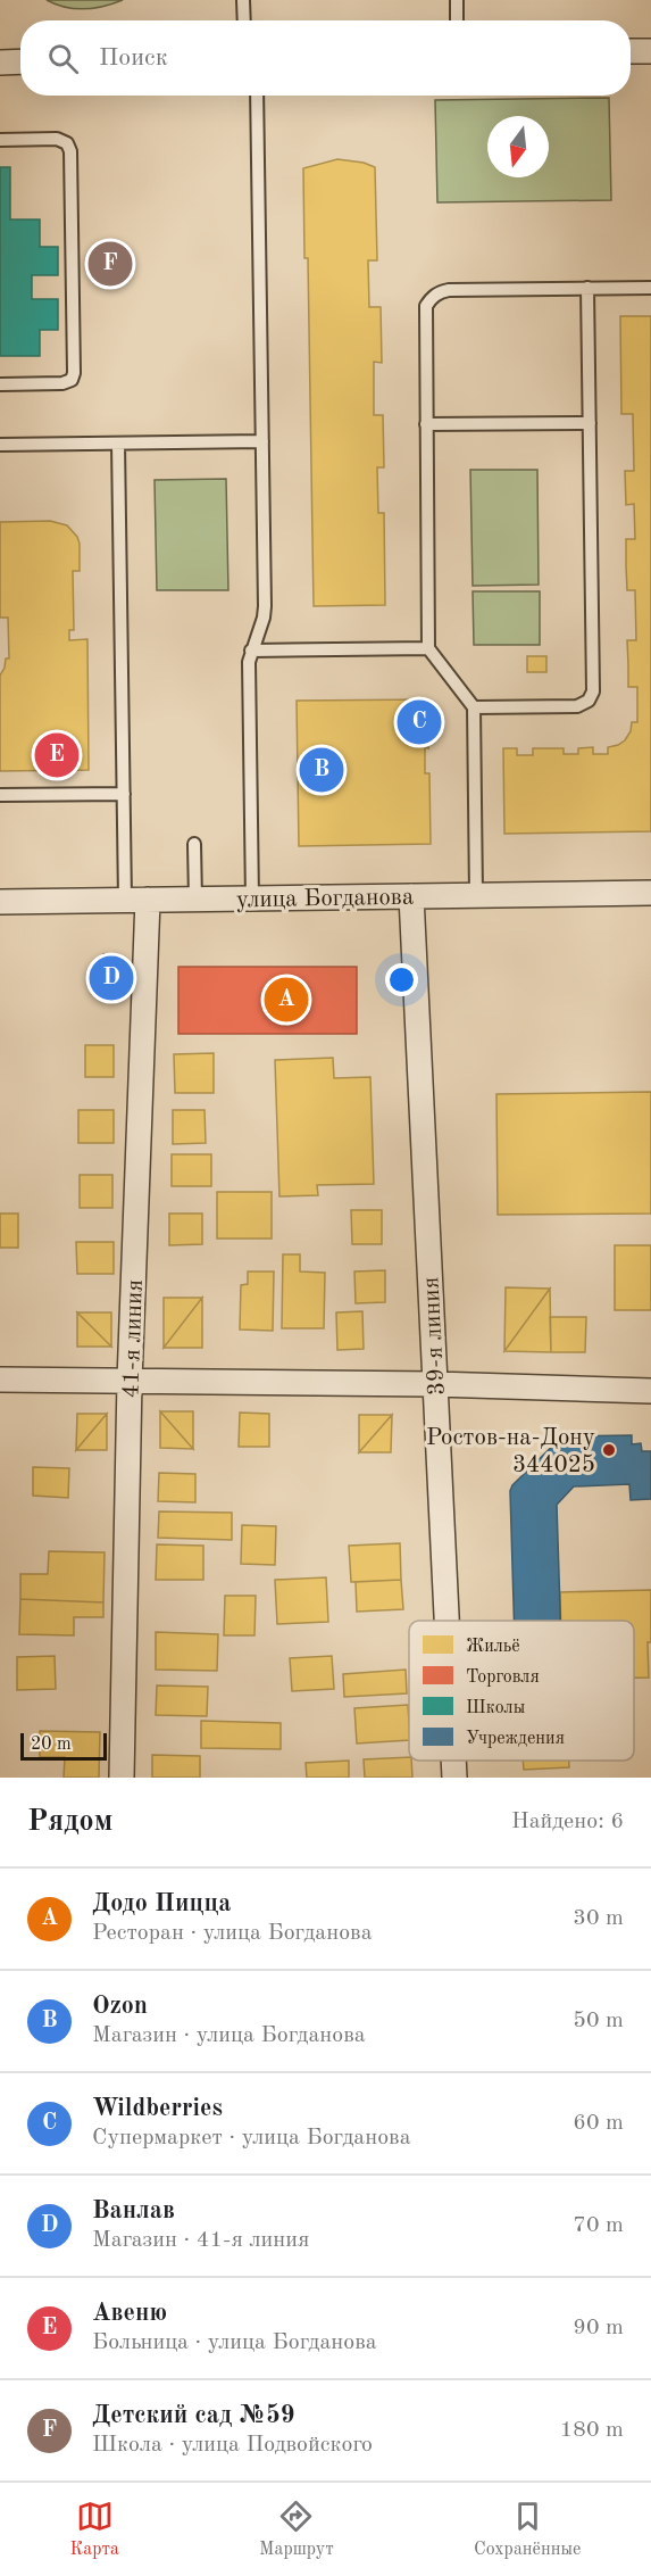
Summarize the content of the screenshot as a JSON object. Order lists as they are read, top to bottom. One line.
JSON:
{"streets":{"street":["улица Богданова","39-я линия","41-я линия"]},"crossings":[["улица Богданова","39-я линия"],["улица Богданова","41-я линия"]],"places":["Ростов-на-Дону 344025"],"legend":["Жильё","Торговля","Школы","Учреждения"],"scale_bar":"20 m","north":"bottom","page":{"search":"Поиск","pins":["F","C","E","B","D","A"],"scale":"20 m","heading":["Рядом","Найдено: 6"],"list":[{"mark":"A","name":"Додо Пицца","note":"Ресторан · улица Богданова","value":"30 m"},{"mark":"B","name":"Ozon","note":"Магазин · улица Богданова","value":"50 m"},{"mark":"C","name":"Wildberries","note":"Супермаркет · улица Богданова","value":"60 m"},{"mark":"D","name":"Ванлав","note":"Магазин · 41-я линия","value":"70 m"},{"mark":"E","name":"Авеню","note":"Больница · улица Богданова","value":"90 m"},{"mark":"F","name":"Детский сад №59","note":"Школа · улица Подвойского","value":"180 m"}],"nav":["Карта","Маршрут","Сохранённые"]}}
